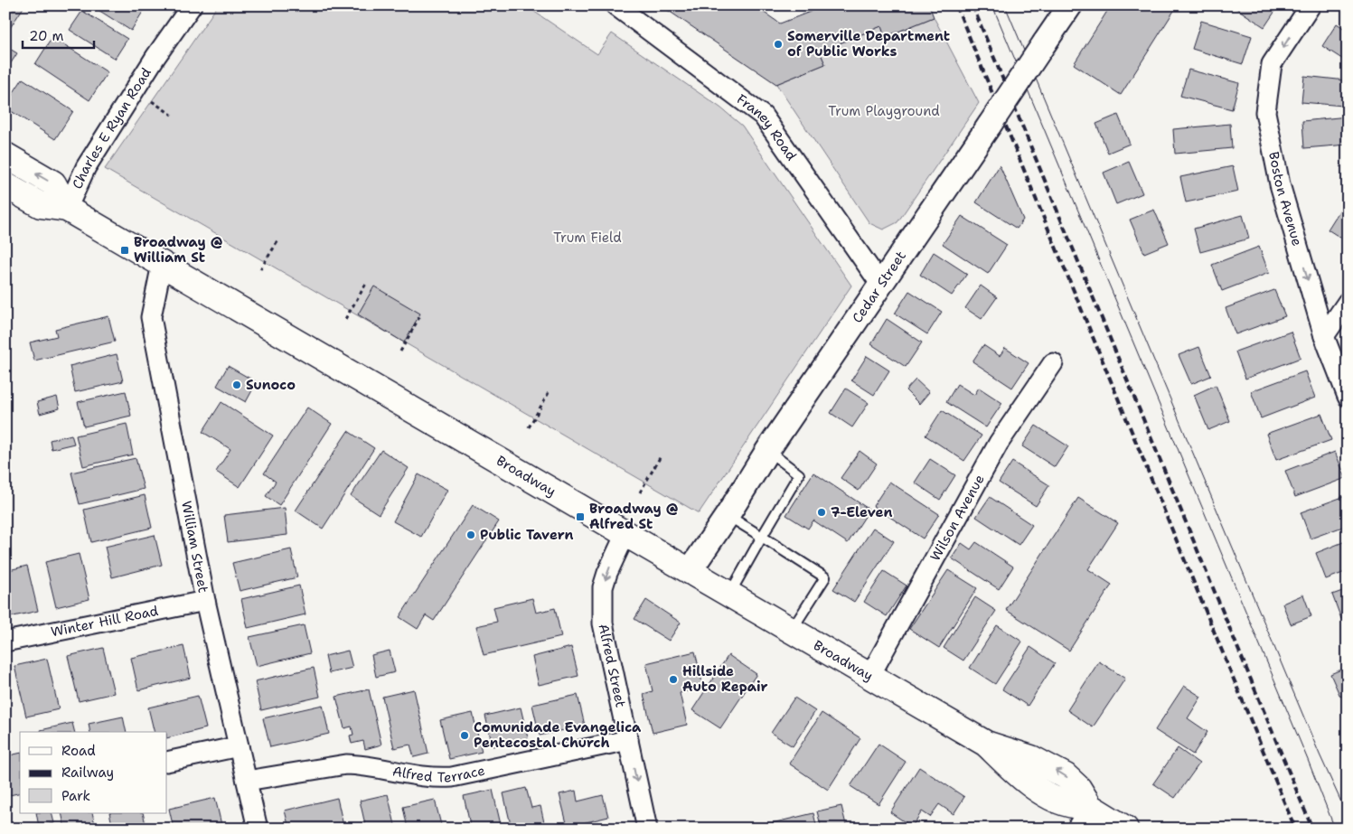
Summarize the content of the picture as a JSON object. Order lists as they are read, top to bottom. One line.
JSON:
{"streets":{"main road":["Broadway"],"street":["Charles E Ryan Road","Franey Road","Boston Avenue","Cedar Street","Wilson Avenue","William Street","Winter Hill Road","Alfred Street","Alfred Terrace"]},"crossings":[["Charles E Ryan Road","Broadway"],["Franey Road","Cedar Street"],["Cedar Street","Broadway"],["Broadway","Wilson Avenue"],["Broadway","William Street"],["Broadway","Alfred Street"],["William Street","Winter Hill Road"],["William Street","Alfred Terrace"],["Alfred Street","Alfred Terrace"]],"one_way":["Boston Avenue","Alfred Street"],"parks":["Trum Playground","Trum Field"],"places":{"other":["Somerville Department of Public Works","Sunoco","7-Eleven","Public Tavern","Hillside Auto Repair","Comunidade Evangelica Pentecostal Church"],"transit":["Broadway @ William St","Broadway @ Alfred St"]},"legend":["Road","Railway","Park"],"scale_bar":"20 m"}
